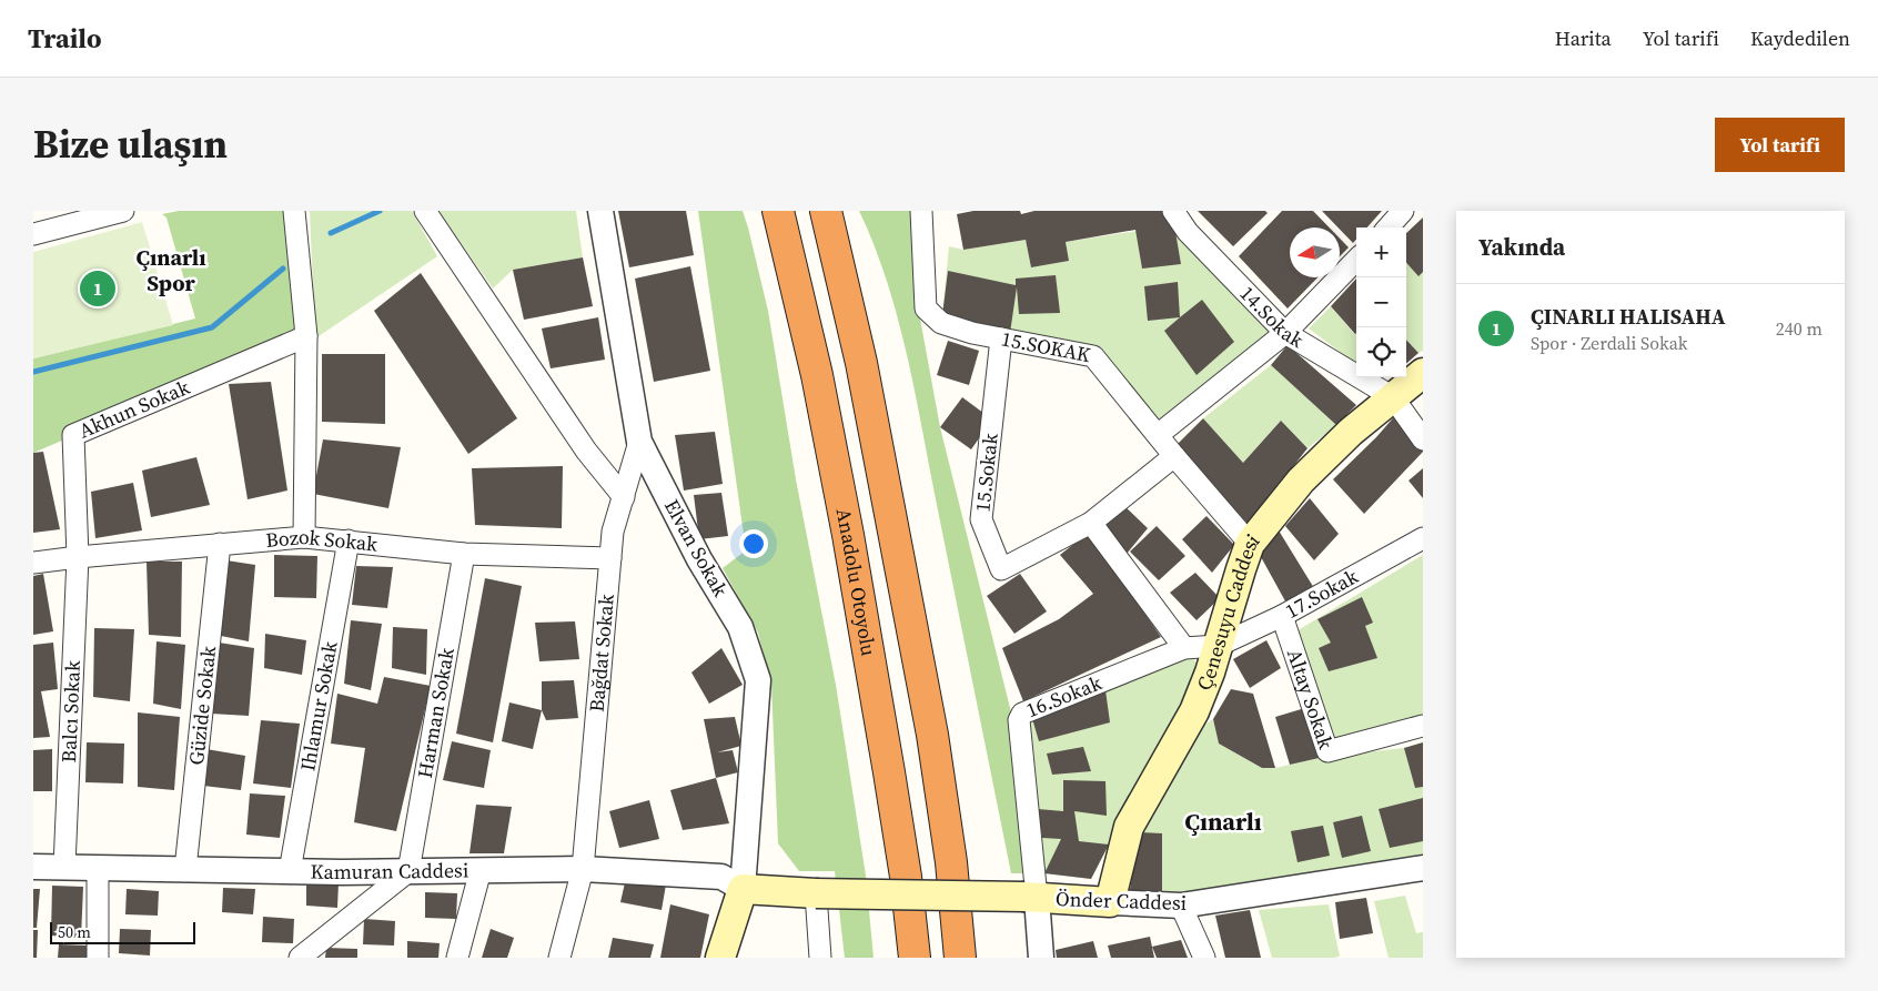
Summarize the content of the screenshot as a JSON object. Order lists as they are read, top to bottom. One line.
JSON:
{"streets":{"highway":["Anadolu Otoyolu"],"main road":["Çenesuyu Caddesi","Önder Caddesi"],"street":["14.Sokak","15.SOKAK","Akhun Sokak","15.Sokak","Bozok Sokak","Elvan Sokak","17.Sokak","Bağdat Sokak","Altay Sokak","16.Sokak","Ihlamur Sokak","Güzide Sokak","Balcı Sokak","Harman Sokak","Kamuran Caddesi"]},"crossings":[["14.Sokak","Çenesuyu Caddesi"],["15.SOKAK","15.Sokak"],["15.SOKAK","Çenesuyu Caddesi"],["Akhun Sokak","Bozok Sokak"],["Akhun Sokak","Balcı Sokak"],["Bozok Sokak","Bağdat Sokak"],["Bozok Sokak","Ihlamur Sokak"],["Bozok Sokak","Güzide Sokak"],["Bozok Sokak","Balcı Sokak"],["Bozok Sokak","Harman Sokak"],["Elvan Sokak","Bağdat Sokak"],["Elvan Sokak","Kamuran Caddesi"],["Elvan Sokak","Önder Caddesi"],["17.Sokak","Çenesuyu Caddesi"],["17.Sokak","Altay Sokak"],["17.Sokak","16.Sokak"],["Çenesuyu Caddesi","16.Sokak"],["Çenesuyu Caddesi","Önder Caddesi"],["Bağdat Sokak","Kamuran Caddesi"],["16.Sokak","Önder Caddesi"],["Ihlamur Sokak","Kamuran Caddesi"],["Güzide Sokak","Kamuran Caddesi"],["Balcı Sokak","Kamuran Caddesi"],["Harman Sokak","Kamuran Caddesi"],["Kamuran Caddesi","Önder Caddesi"]],"districts":["Çınarlı Spor","Çınarlı"],"scale_bar":"50 m","north":"left","page":{"header":"Trailo","nav":["Harita","Yol tarifi","Kaydedilen"],"title":"Bize ulaşın","buttons":"Yol tarifi","heading":"Yakında","map_buttons":["+","−"],"pins":"1","list":[{"mark":"1","name":"ÇINARLI HALISAHA","note":"Spor · Zerdali Sokak","value":"240 m"}],"scale":"50 m"}}
